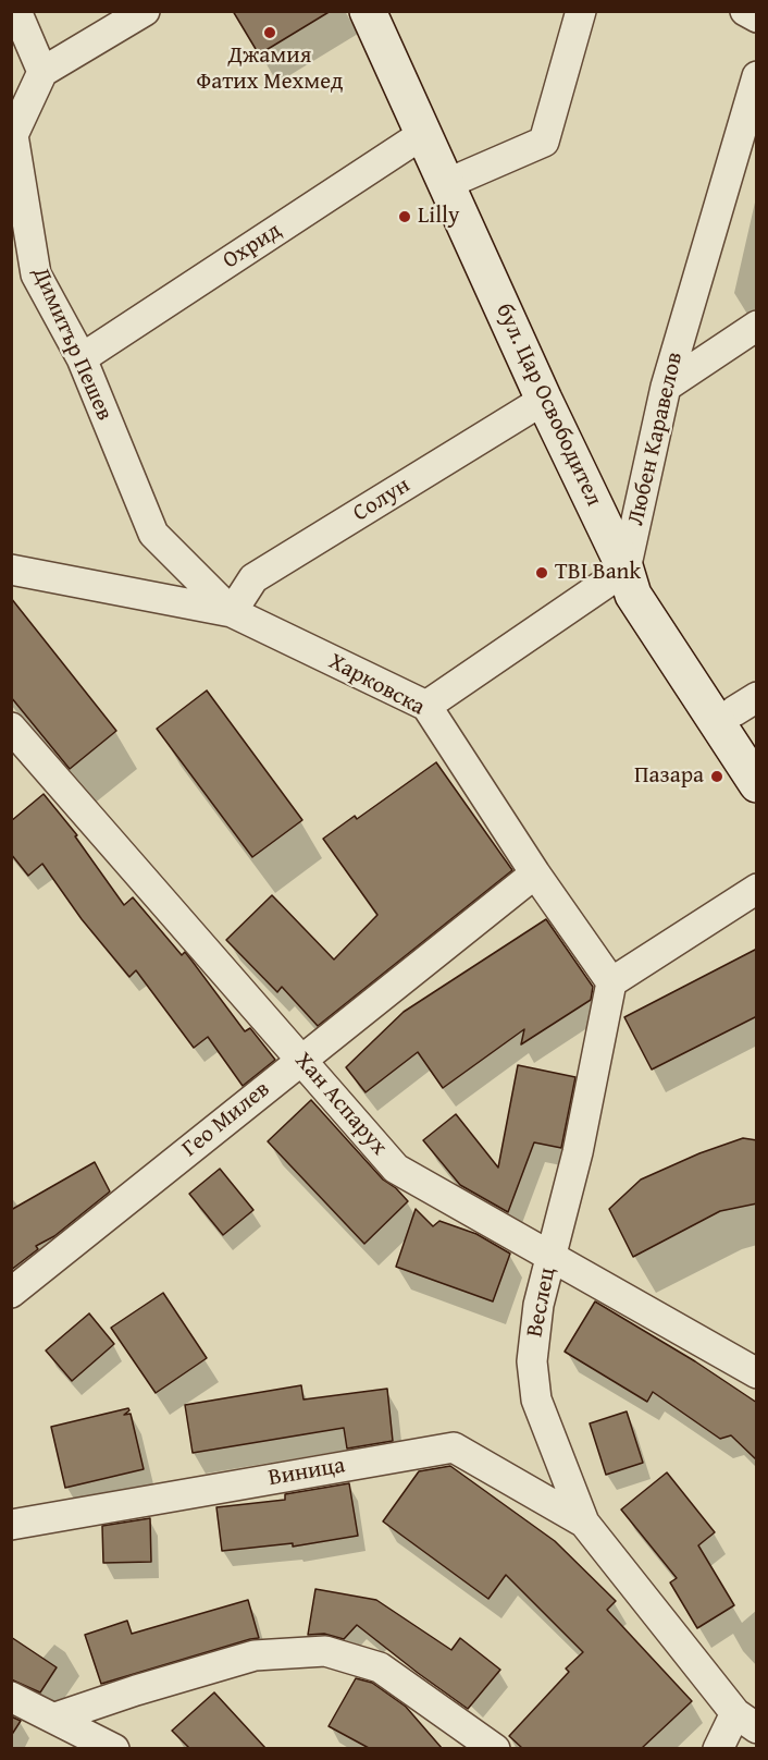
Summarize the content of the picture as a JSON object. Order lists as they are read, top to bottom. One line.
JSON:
{"streets":{"main road":["бул. Цар Освободител"],"street":["Охрид","Димитър Пешев","Любен Kаравелов","Солун","Харковска","Хан Аспарух","Гео Милев","Веслец","Виница"]},"crossings":[["Охрид","Димитър Пешев"],["Охрид","бул. Цар Освободител"],["Димитър Пешев","Солун"],["Димитър Пешев","Харковска"],["бул. Цар Освободител","Любен Kаравелов"],["бул. Цар Освободител","Солун"],["Солун","Харковска"],["Харковска","Гео Милев"],["Харковска","Веслец"],["Хан Аспарух","Гео Милев"],["Хан Аспарух","Веслец"],["Веслец","Виница"]],"places":["Джамия Фатих Мехмед","Lilly","TBI Bank","Пазара"]}
